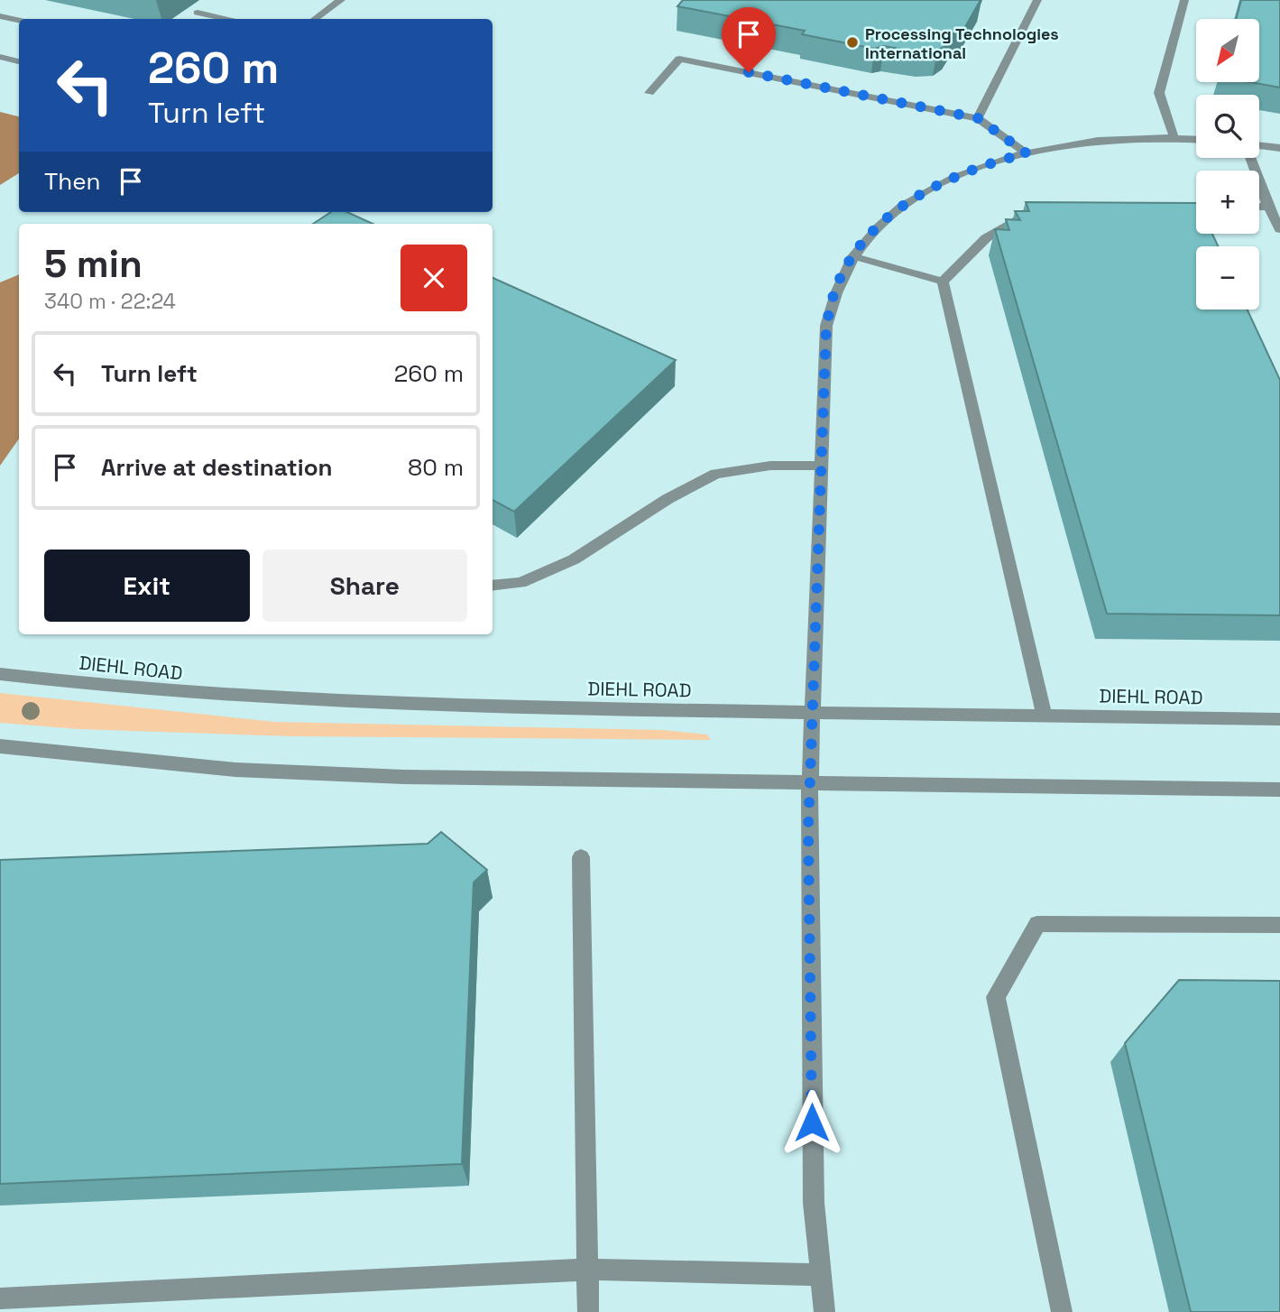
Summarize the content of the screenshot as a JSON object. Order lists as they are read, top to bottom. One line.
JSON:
{"streets":{"street":["DIEHL ROAD"]},"places":["Processing Technologies International"],"north":"bottom left","page":{"map_buttons":["+","−"],"turn":["260 m","Turn left"],"then":"Then","heading":["5 min","340 m · 22:24"],"list":[{"name":"Turn left","value":"260 m"},{"name":"Arrive at destination","value":"80 m"}],"buttons":["Exit","Share"]}}
